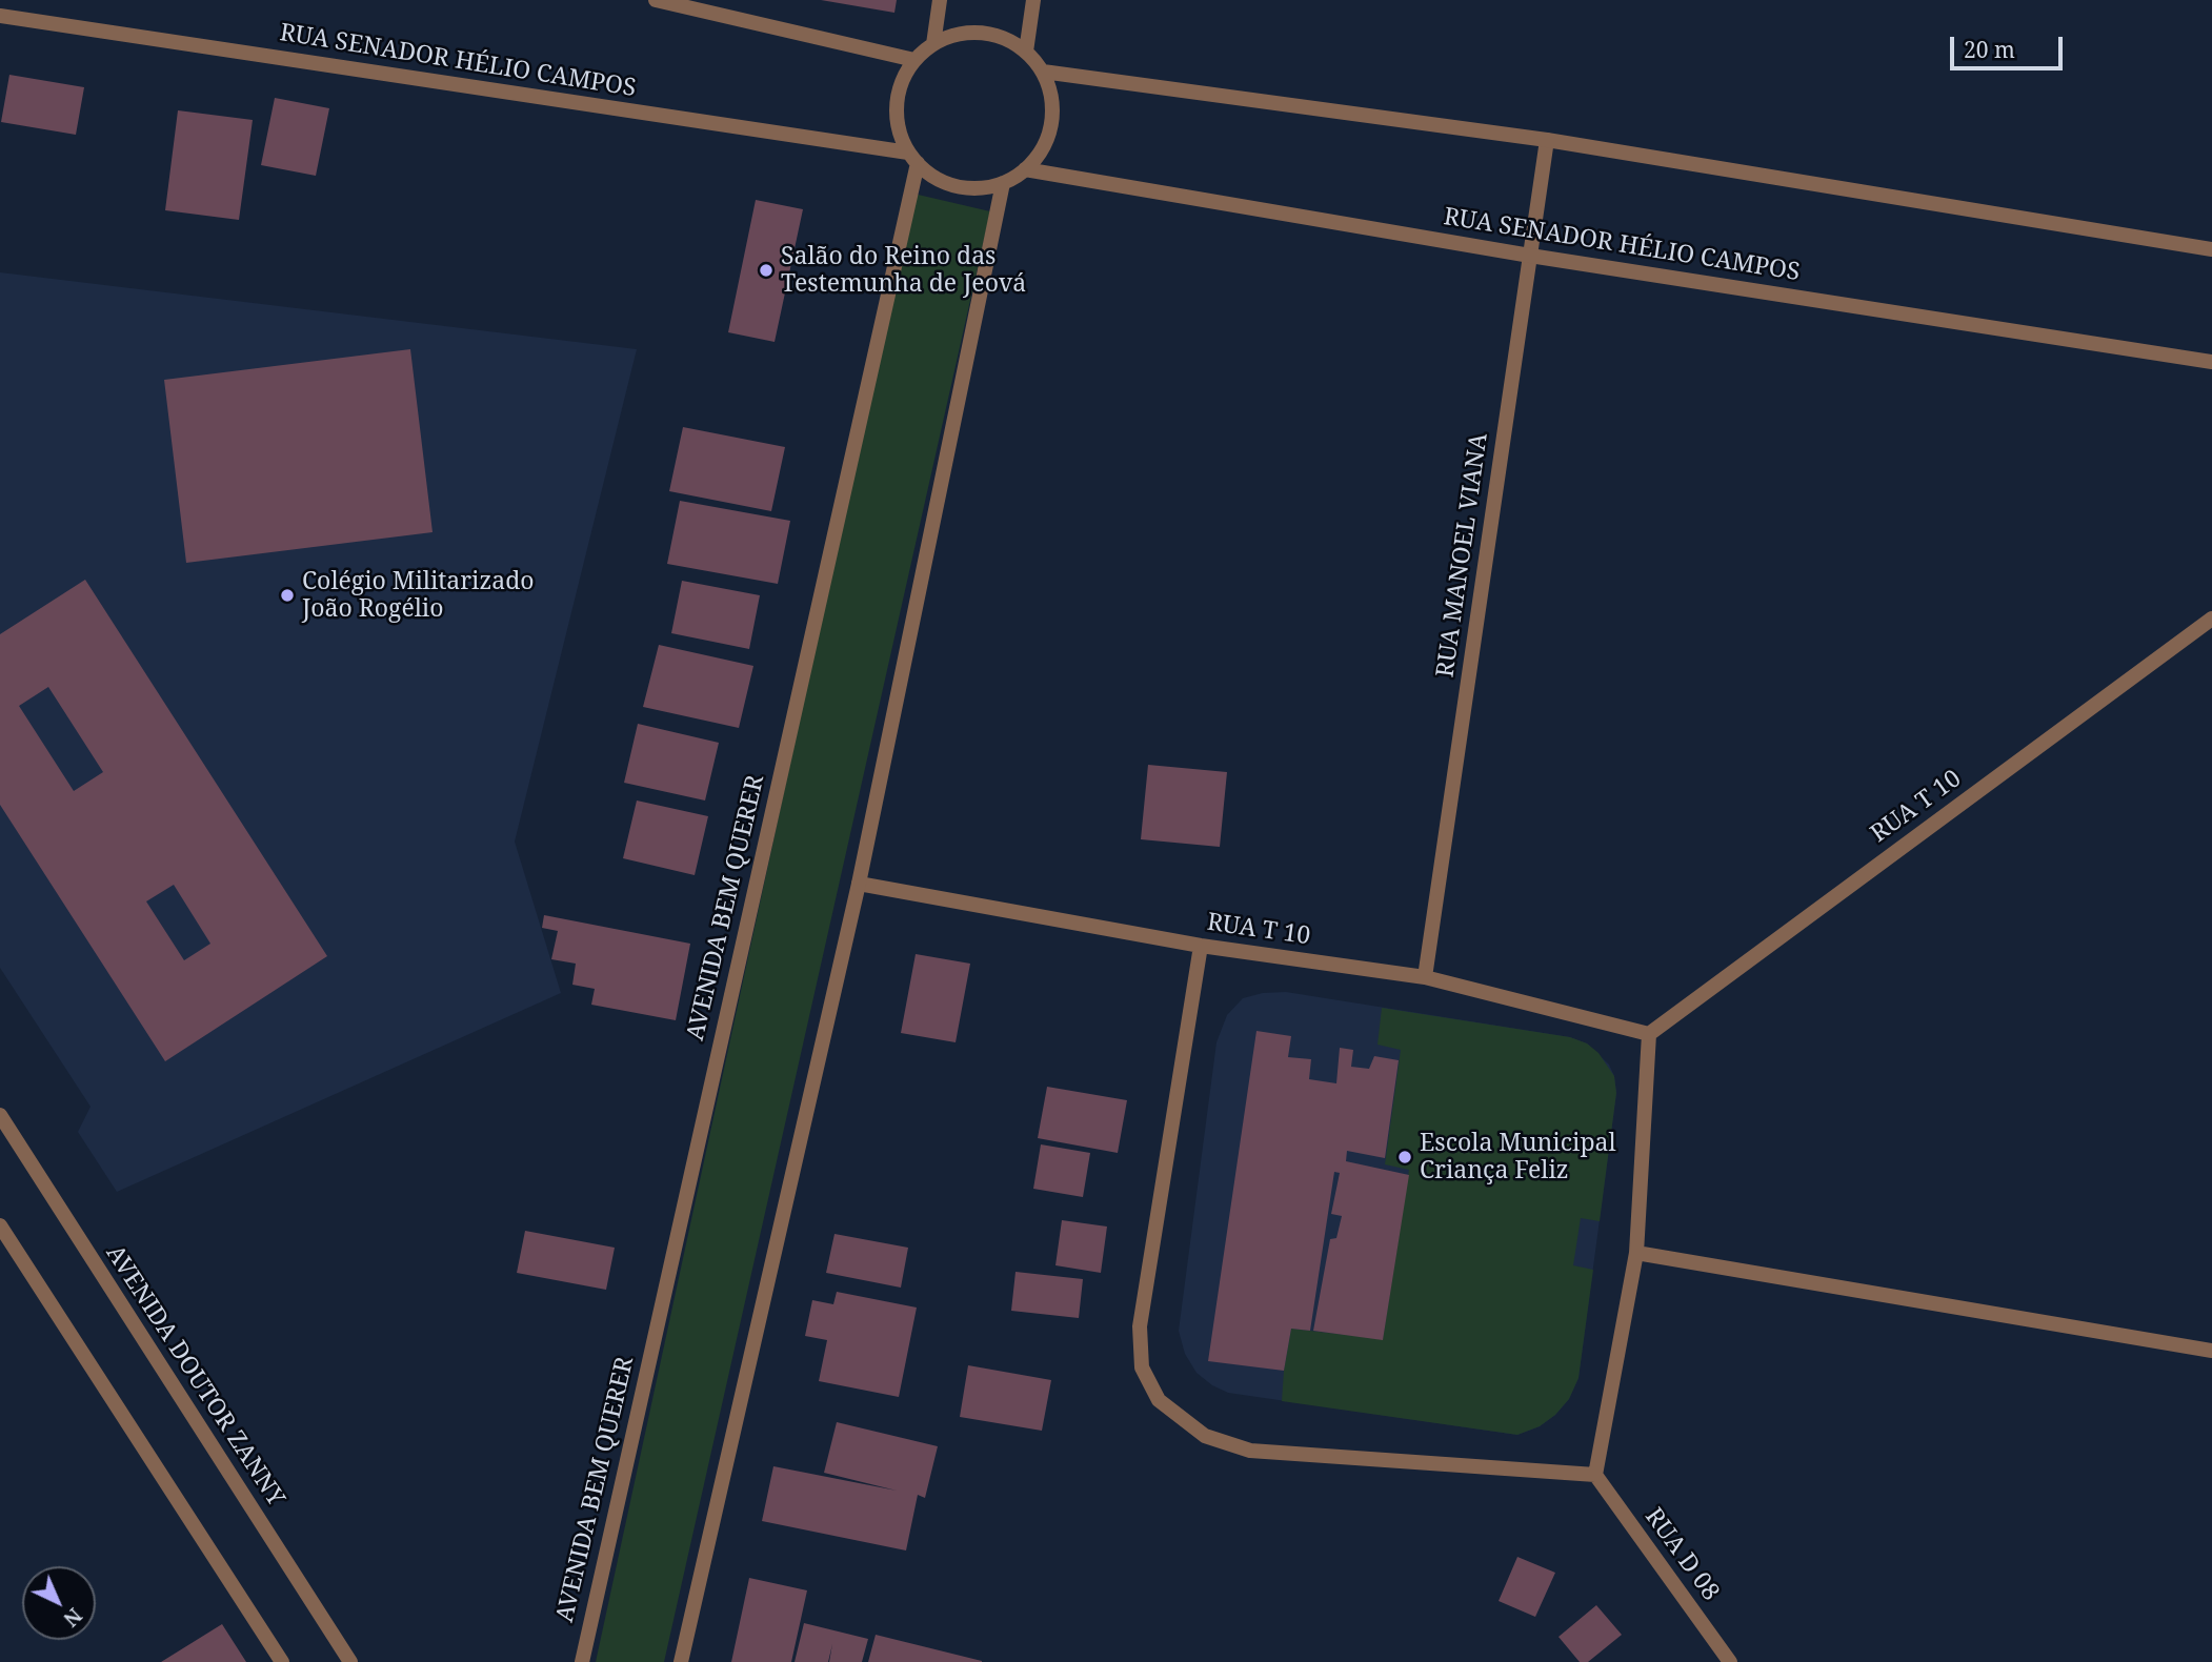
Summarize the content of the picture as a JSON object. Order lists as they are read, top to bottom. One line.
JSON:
{"streets":{"street":["RUA SENADOR HÉLIO CAMPOS","RUA MANOEL VIANA","RUA T 10","AVENIDA BEM QUERER","AVENIDA DOUTOR ZANNY","RUA D 08"]},"crossings":[["RUA SENADOR HÉLIO CAMPOS","RUA MANOEL VIANA"],["RUA SENADOR HÉLIO CAMPOS","AVENIDA BEM QUERER"],["RUA MANOEL VIANA","RUA T 10"]],"places":["Salão do Reino das Testemunha de Jeová","Colégio Militarizado João Rogélio","Escola Municipal Criança Feliz"],"scale_bar":"20 m","north":"bottom right"}
